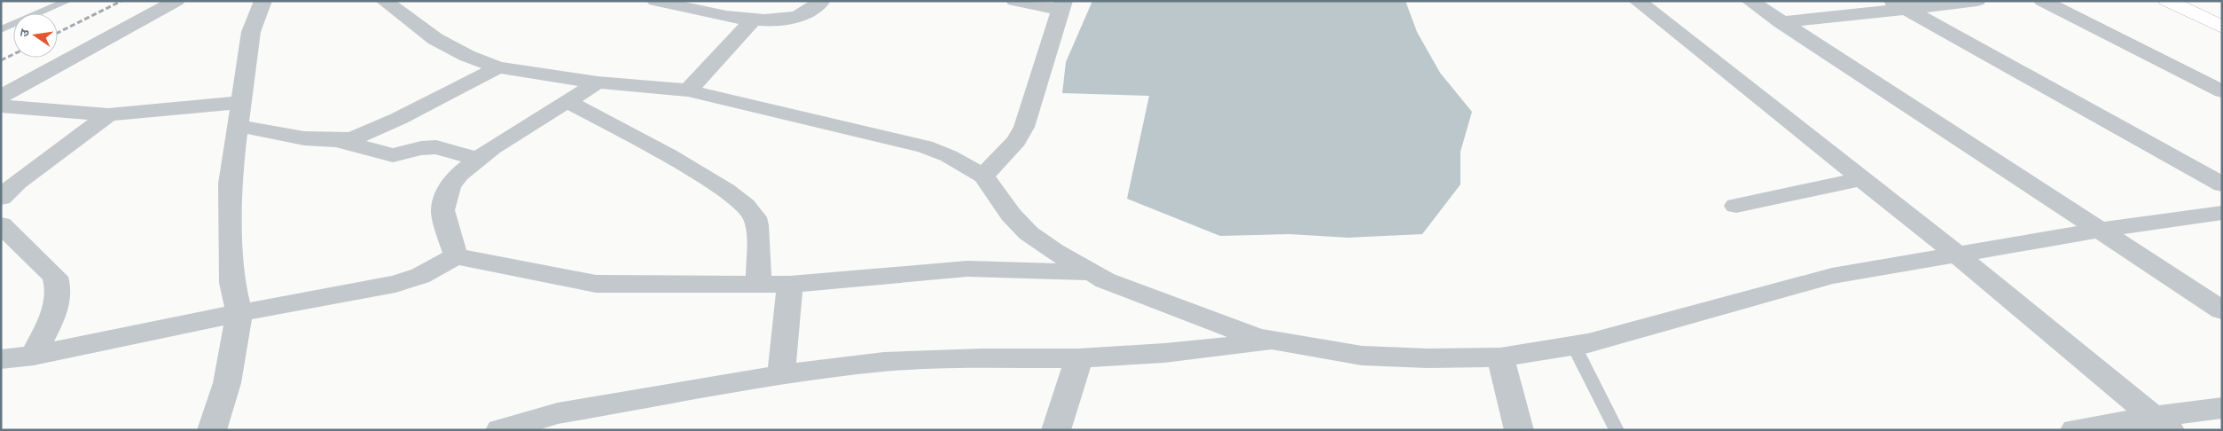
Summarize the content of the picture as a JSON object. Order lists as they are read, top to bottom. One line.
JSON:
{"north":"left"}
